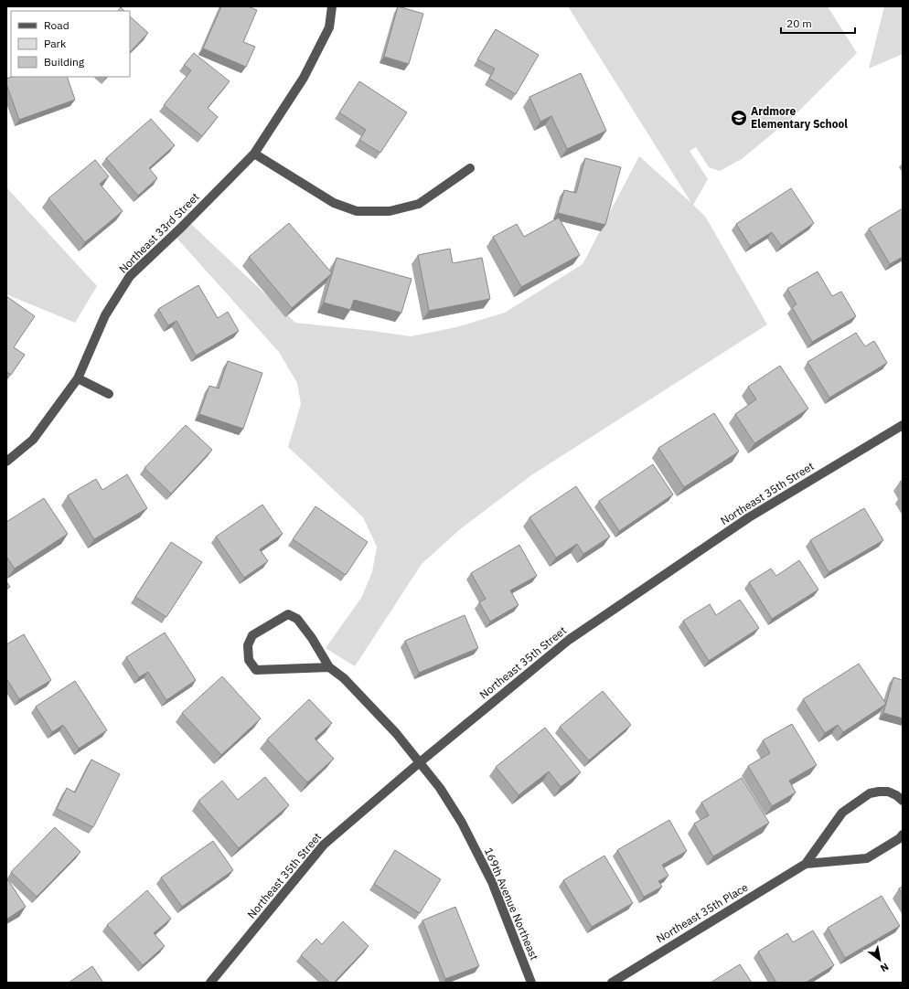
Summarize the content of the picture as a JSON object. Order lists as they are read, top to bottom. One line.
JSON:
{"streets":{"street":["Northeast 33rd Street","Northeast 35th Street","169th Avenue Northeast","Northeast 35th Place"]},"crossings":[["Northeast 35th Street","169th Avenue Northeast"]],"places":{"school or university":["Ardmore Elementary School"]},"legend":["Road","Park","Building"],"scale_bar":"20 m","north":"bottom right"}
